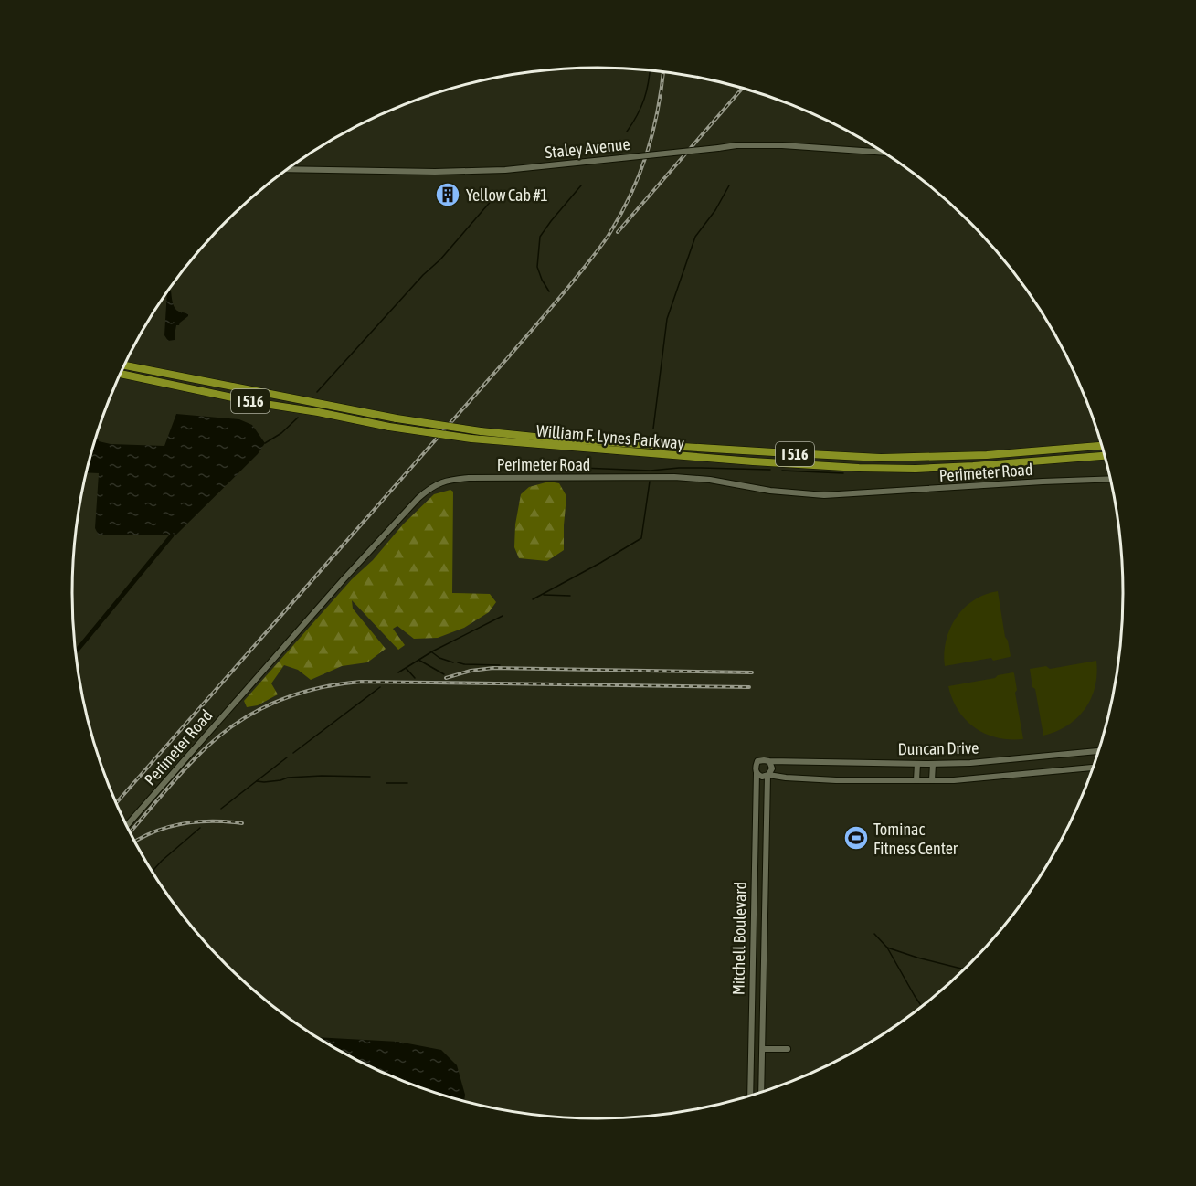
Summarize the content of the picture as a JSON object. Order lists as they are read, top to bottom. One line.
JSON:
{"streets":{"highway":["I 516","William F. Lynes Parkway"],"street":["Staley Avenue","Perimeter Road","Duncan Drive","Mitchell Boulevard"]},"crossings":[["Duncan Drive","Mitchell Boulevard"]],"places":{"building":["Yellow Cab #1"],"sports":["Tominac Fitness Center"]}}
